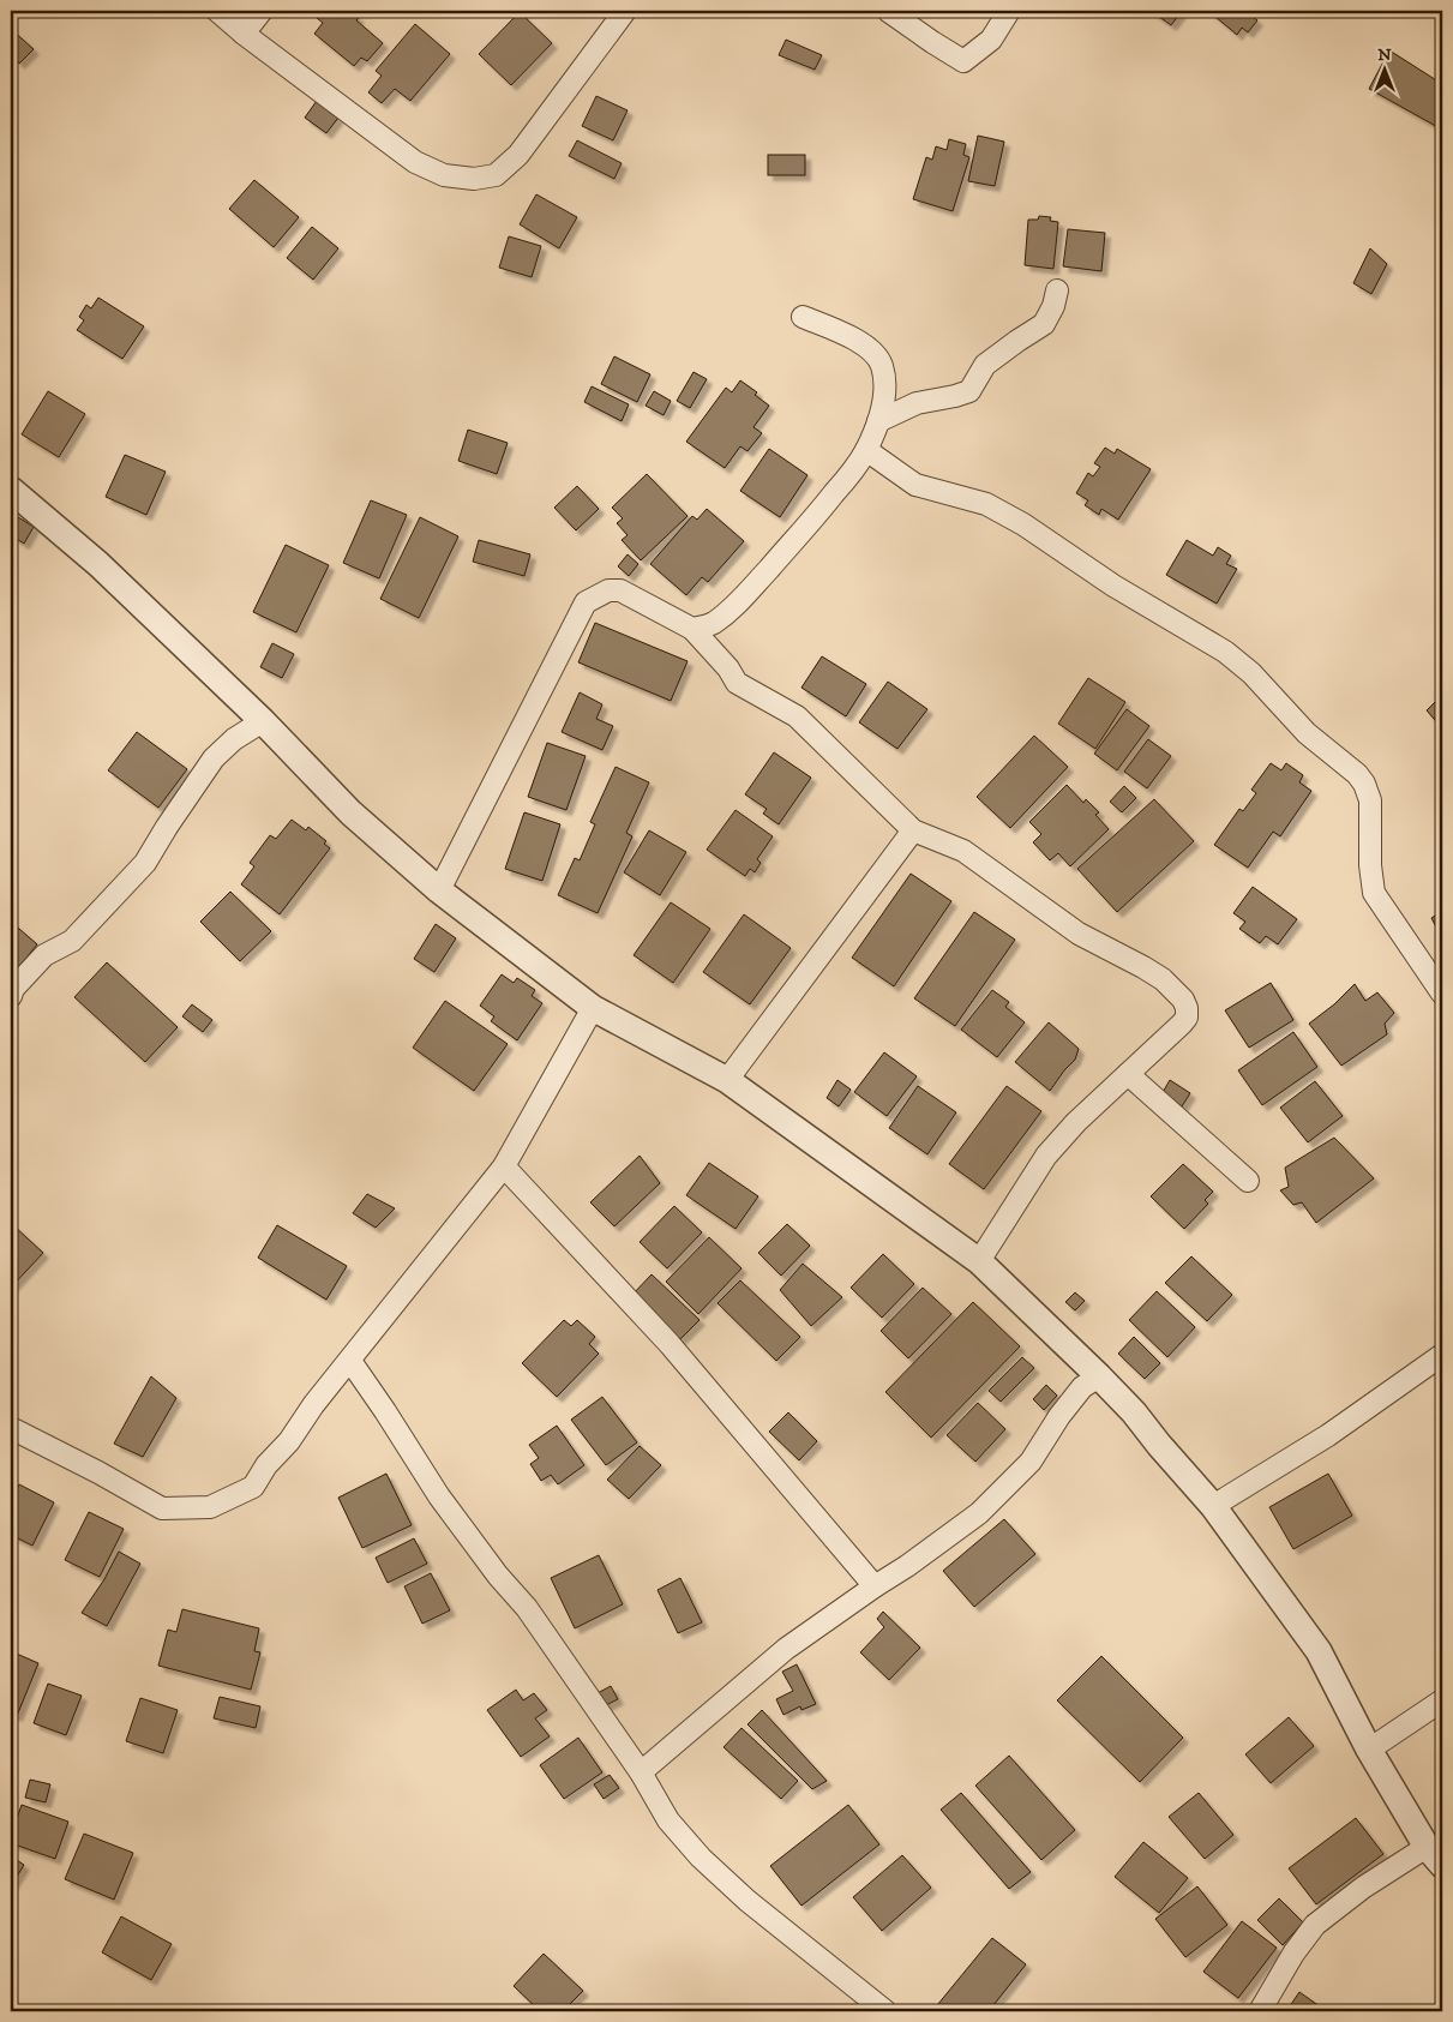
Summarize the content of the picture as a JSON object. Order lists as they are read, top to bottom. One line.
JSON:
{"north":"top"}
